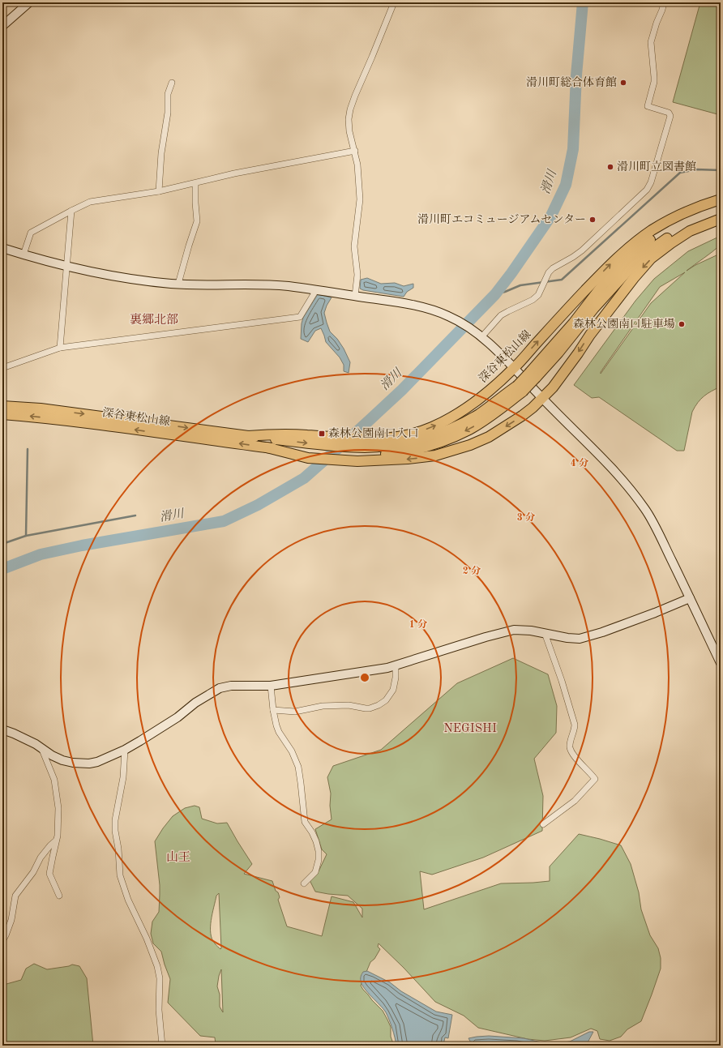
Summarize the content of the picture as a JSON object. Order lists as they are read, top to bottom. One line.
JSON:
{"streets":{"main road":["深谷東松山線"]},"districts":["裏郷北部","NEGISHI","山王"],"water":["滑川"],"places":{"other":["滑川町総合体育館","滑川町立図書館","滑川町エコミュージアムセンター","森林公園南口駐車場"],"transit":["森林公園南口入口"]},"rings":["4 分","3 分","2 分","1 分"]}
